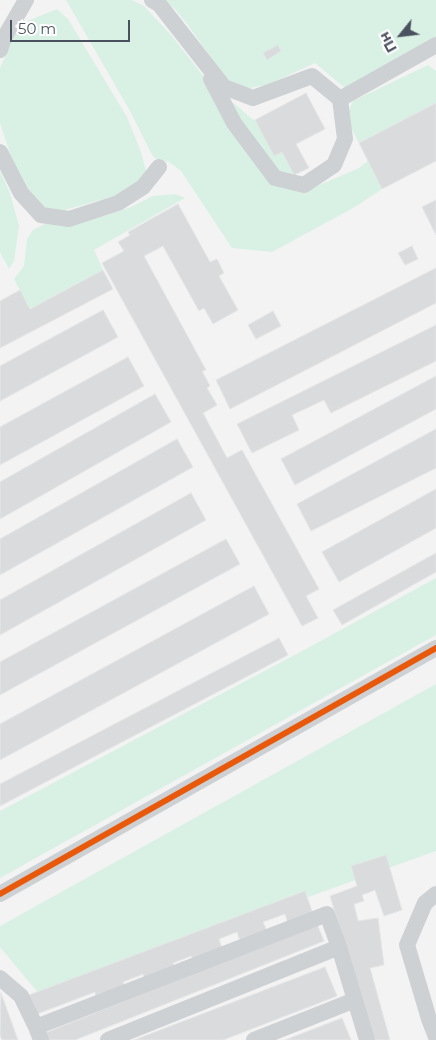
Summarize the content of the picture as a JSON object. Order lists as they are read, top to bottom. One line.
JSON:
{"scale_bar":"50 m","north":"bottom left"}
